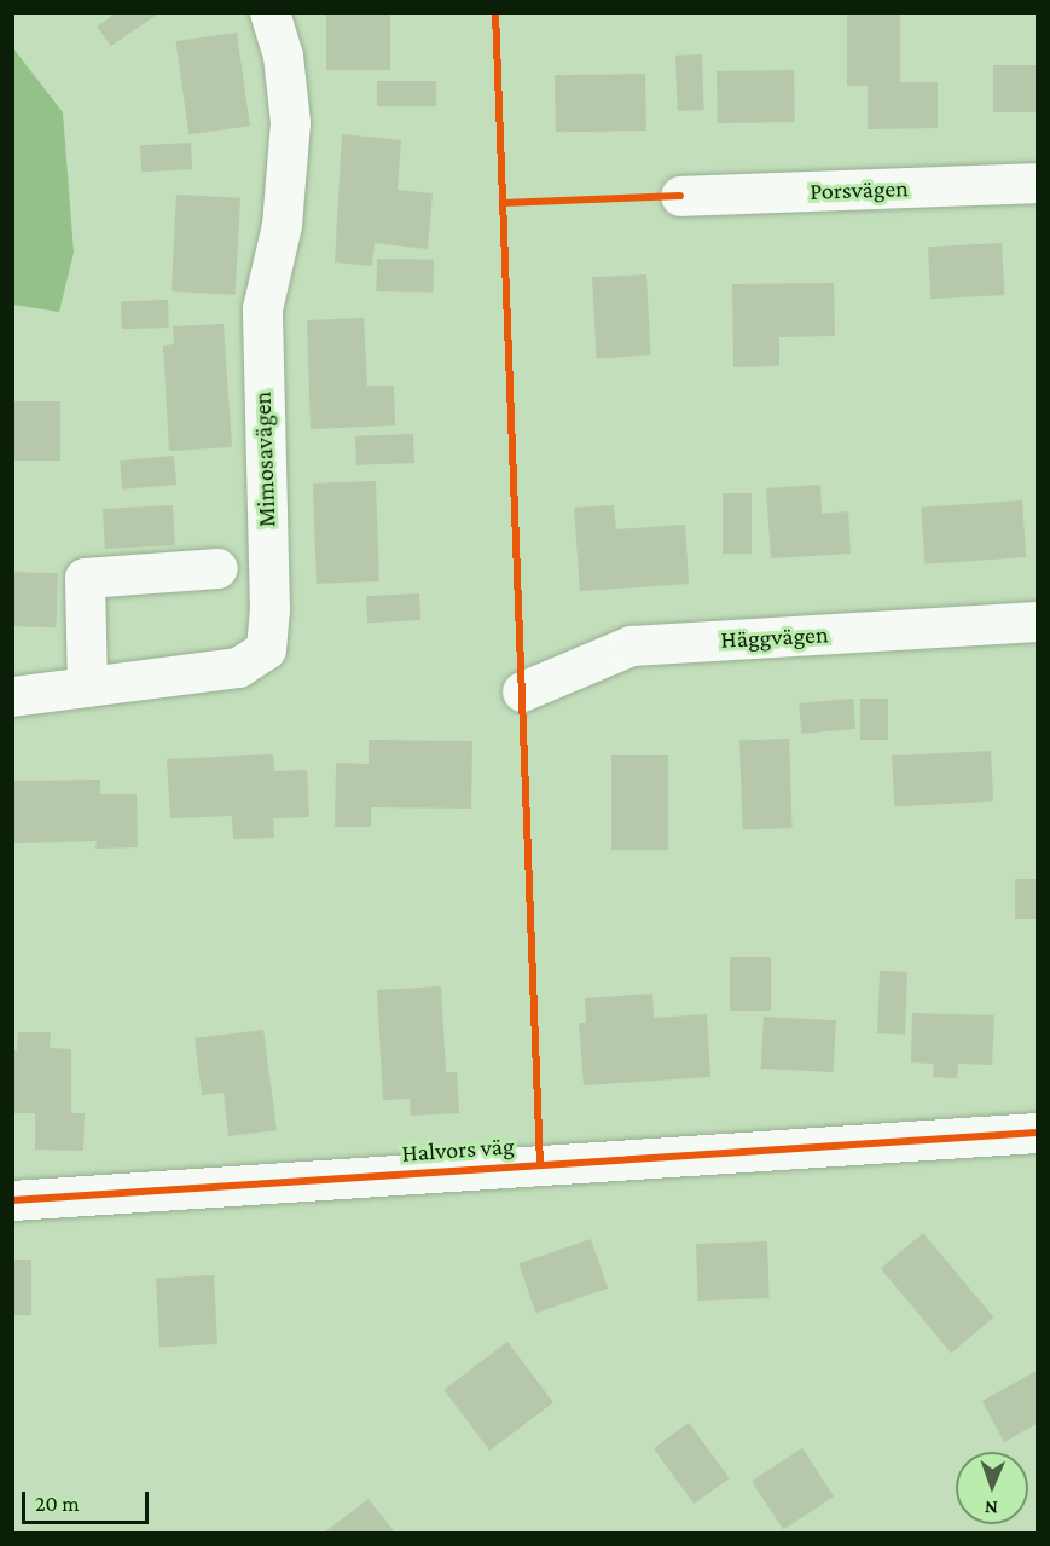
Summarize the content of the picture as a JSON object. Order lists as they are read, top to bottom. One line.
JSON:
{"streets":{"street":["Porsvägen","Mimosavägen","Häggvägen","Halvors väg"]},"scale_bar":"20 m","north":"bottom"}
